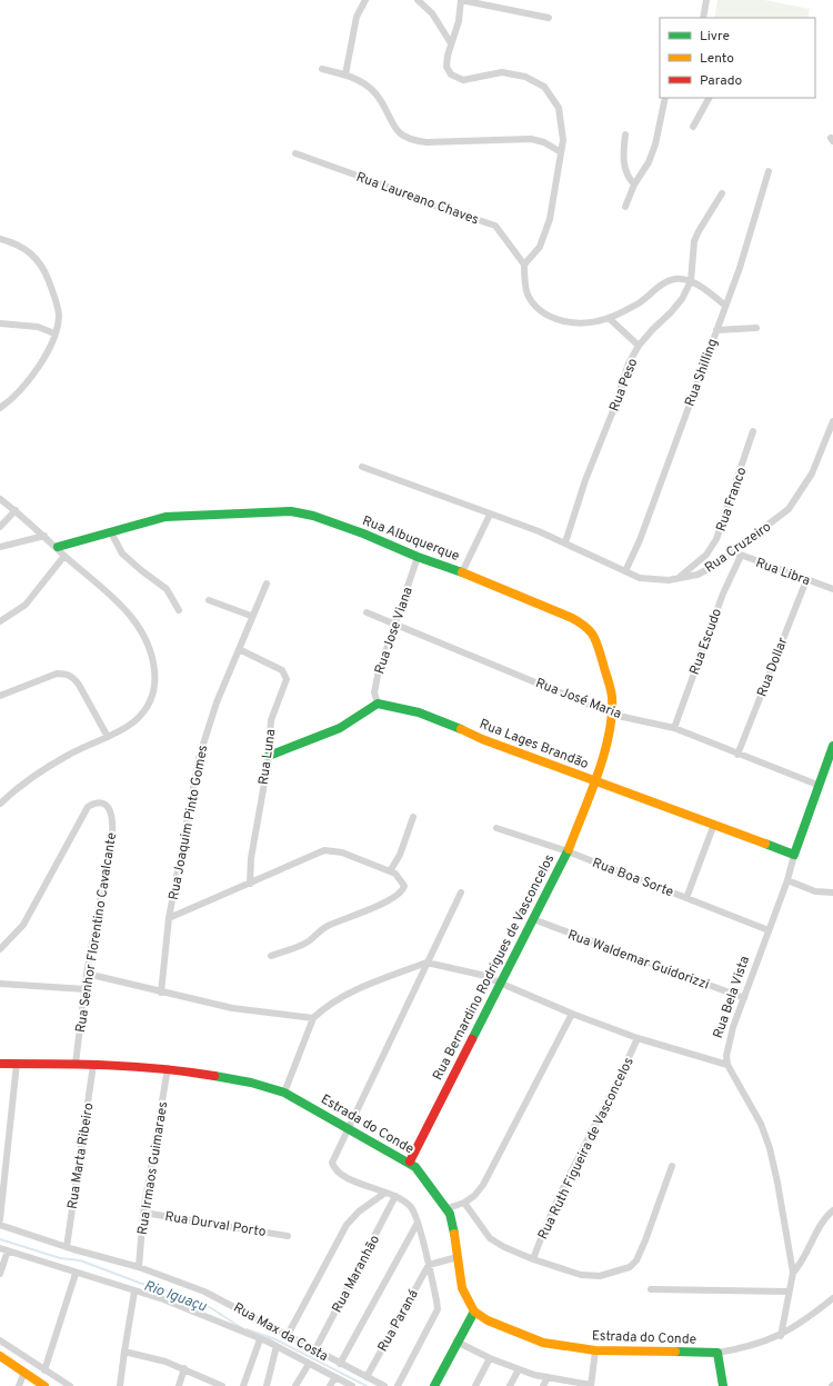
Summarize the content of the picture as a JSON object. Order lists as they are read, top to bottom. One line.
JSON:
{"streets":{"street":["Rua Laureano Chaves","Rua Shilling","Rua Peso","Rua Franco","Rua Albuquerque","Rua Cruzeiro","Rua Libra","Rua Jose Viana","Rua Escudo","Rua Dollar","Rua José Maria","Rua Lages Brandão","Rua Luna","Rua Joaquim Pinto Gomes","Rua Boa Sorte","Rua Senhor Florentino Cavalcante","Rua Waldemar Guidorizzi","Rua Bernardino Rodrigues de Vasconcelos","Rua Bela Vista","Estrada do Conde","Rua Ruth Figueira de Vasconcelos","Rua Marta Ribeiro","Rua Irmaos Guimaraes","Rua Durval Porto","Rua Maranhão","Rua Paraná","Rua Max da Costa"]},"crossings":[["Rua Shilling","Rua Cruzeiro"],["Rua Peso","Rua Cruzeiro"],["Rua Franco","Rua Cruzeiro"],["Rua Albuquerque","Rua Jose Viana"],["Rua Albuquerque","Rua José Maria"],["Rua Albuquerque","Rua Lages Brandão"],["Rua Albuquerque","Rua Bernardino Rodrigues de Vasconcelos"],["Rua Cruzeiro","Rua Libra"],["Rua Libra","Rua Escudo"],["Rua Libra","Rua Dollar"],["Rua Jose Viana","Rua José Maria"],["Rua Jose Viana","Rua Lages Brandão"],["Rua Escudo","Rua José Maria"],["Rua Dollar","Rua José Maria"],["Rua José Maria","Rua Bela Vista"],["Rua Lages Brandão","Rua Bernardino Rodrigues de Vasconcelos"],["Rua Lages Brandão","Rua Bela Vista"],["Rua Luna","Rua Joaquim Pinto Gomes"],["Rua Boa Sorte","Rua Bernardino Rodrigues de Vasconcelos"],["Rua Boa Sorte","Rua Bela Vista"],["Rua Senhor Florentino Cavalcante","Estrada do Conde"],["Rua Waldemar Guidorizzi","Rua Bernardino Rodrigues de Vasconcelos"],["Rua Waldemar Guidorizzi","Rua Bela Vista"],["Rua Bernardino Rodrigues de Vasconcelos","Estrada do Conde"],["Estrada do Conde","Rua Marta Ribeiro"],["Estrada do Conde","Rua Irmaos Guimaraes"],["Rua Marta Ribeiro","Rua Max da Costa"],["Rua Irmaos Guimaraes","Rua Durval Porto"],["Rua Irmaos Guimaraes","Rua Max da Costa"],["Rua Maranhão","Rua Max da Costa"],["Rua Paraná","Rua Max da Costa"]],"water":["Rio Iguaçu"],"legend":["Livre","Lento","Parado"]}
